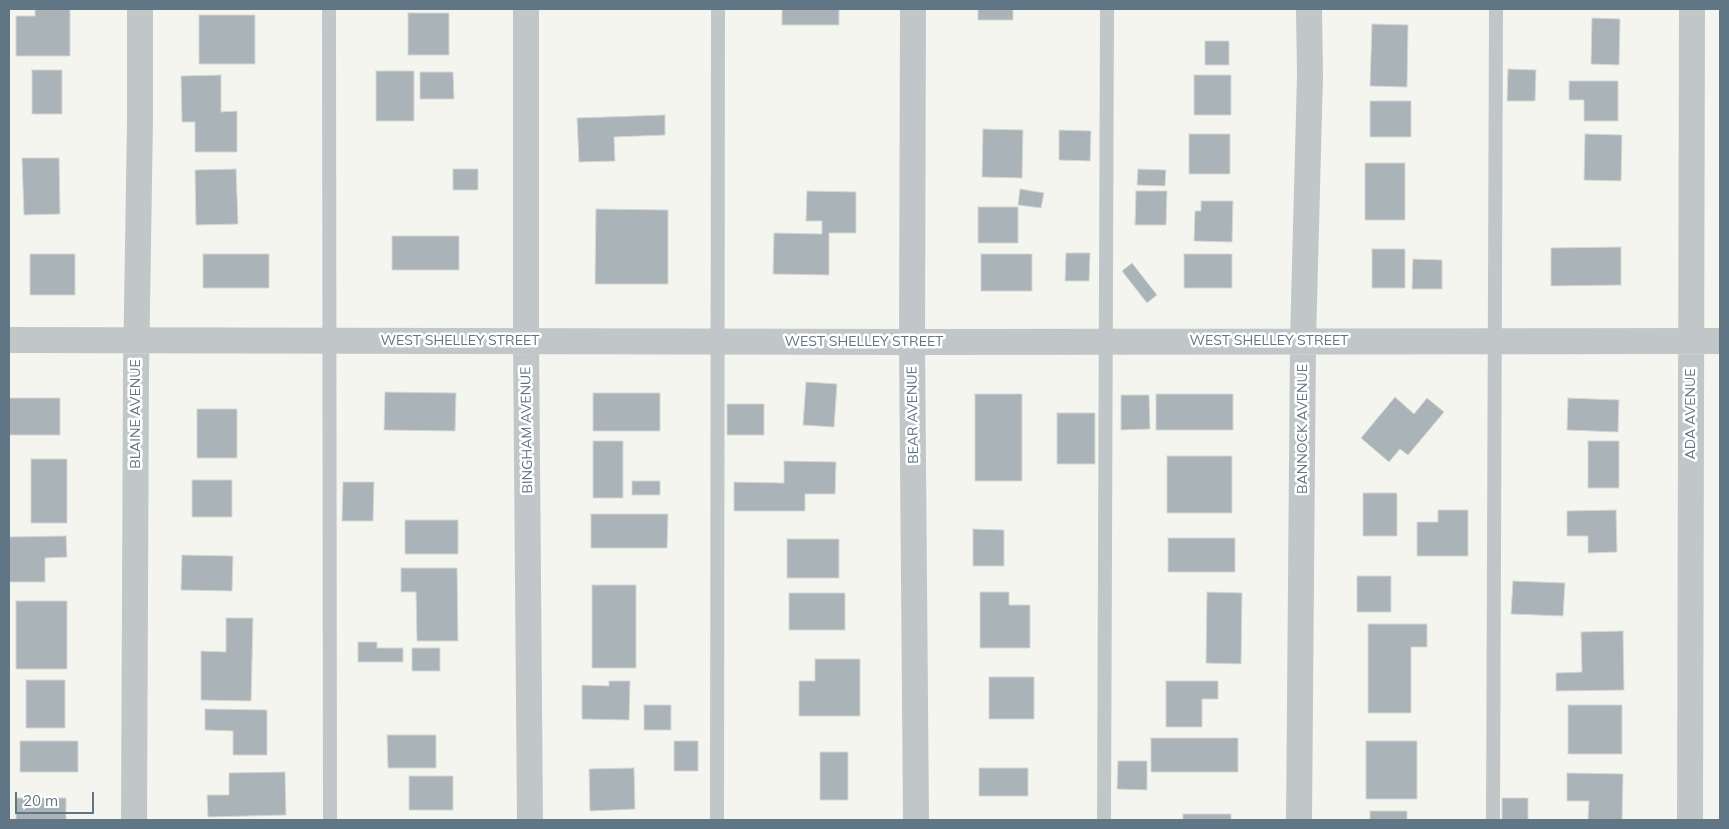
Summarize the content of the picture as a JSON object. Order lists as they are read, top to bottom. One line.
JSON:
{"streets":{"street":["WEST SHELLEY STREET","BLAINE AVENUE","ADA AVENUE","BEAR AVENUE","BANNOCK AVENUE","BINGHAM AVENUE"]},"crossings":[["WEST SHELLEY STREET","BLAINE AVENUE"],["WEST SHELLEY STREET","ADA AVENUE"],["WEST SHELLEY STREET","BEAR AVENUE"],["WEST SHELLEY STREET","BANNOCK AVENUE"],["WEST SHELLEY STREET","BINGHAM AVENUE"]],"scale_bar":"20 m"}
